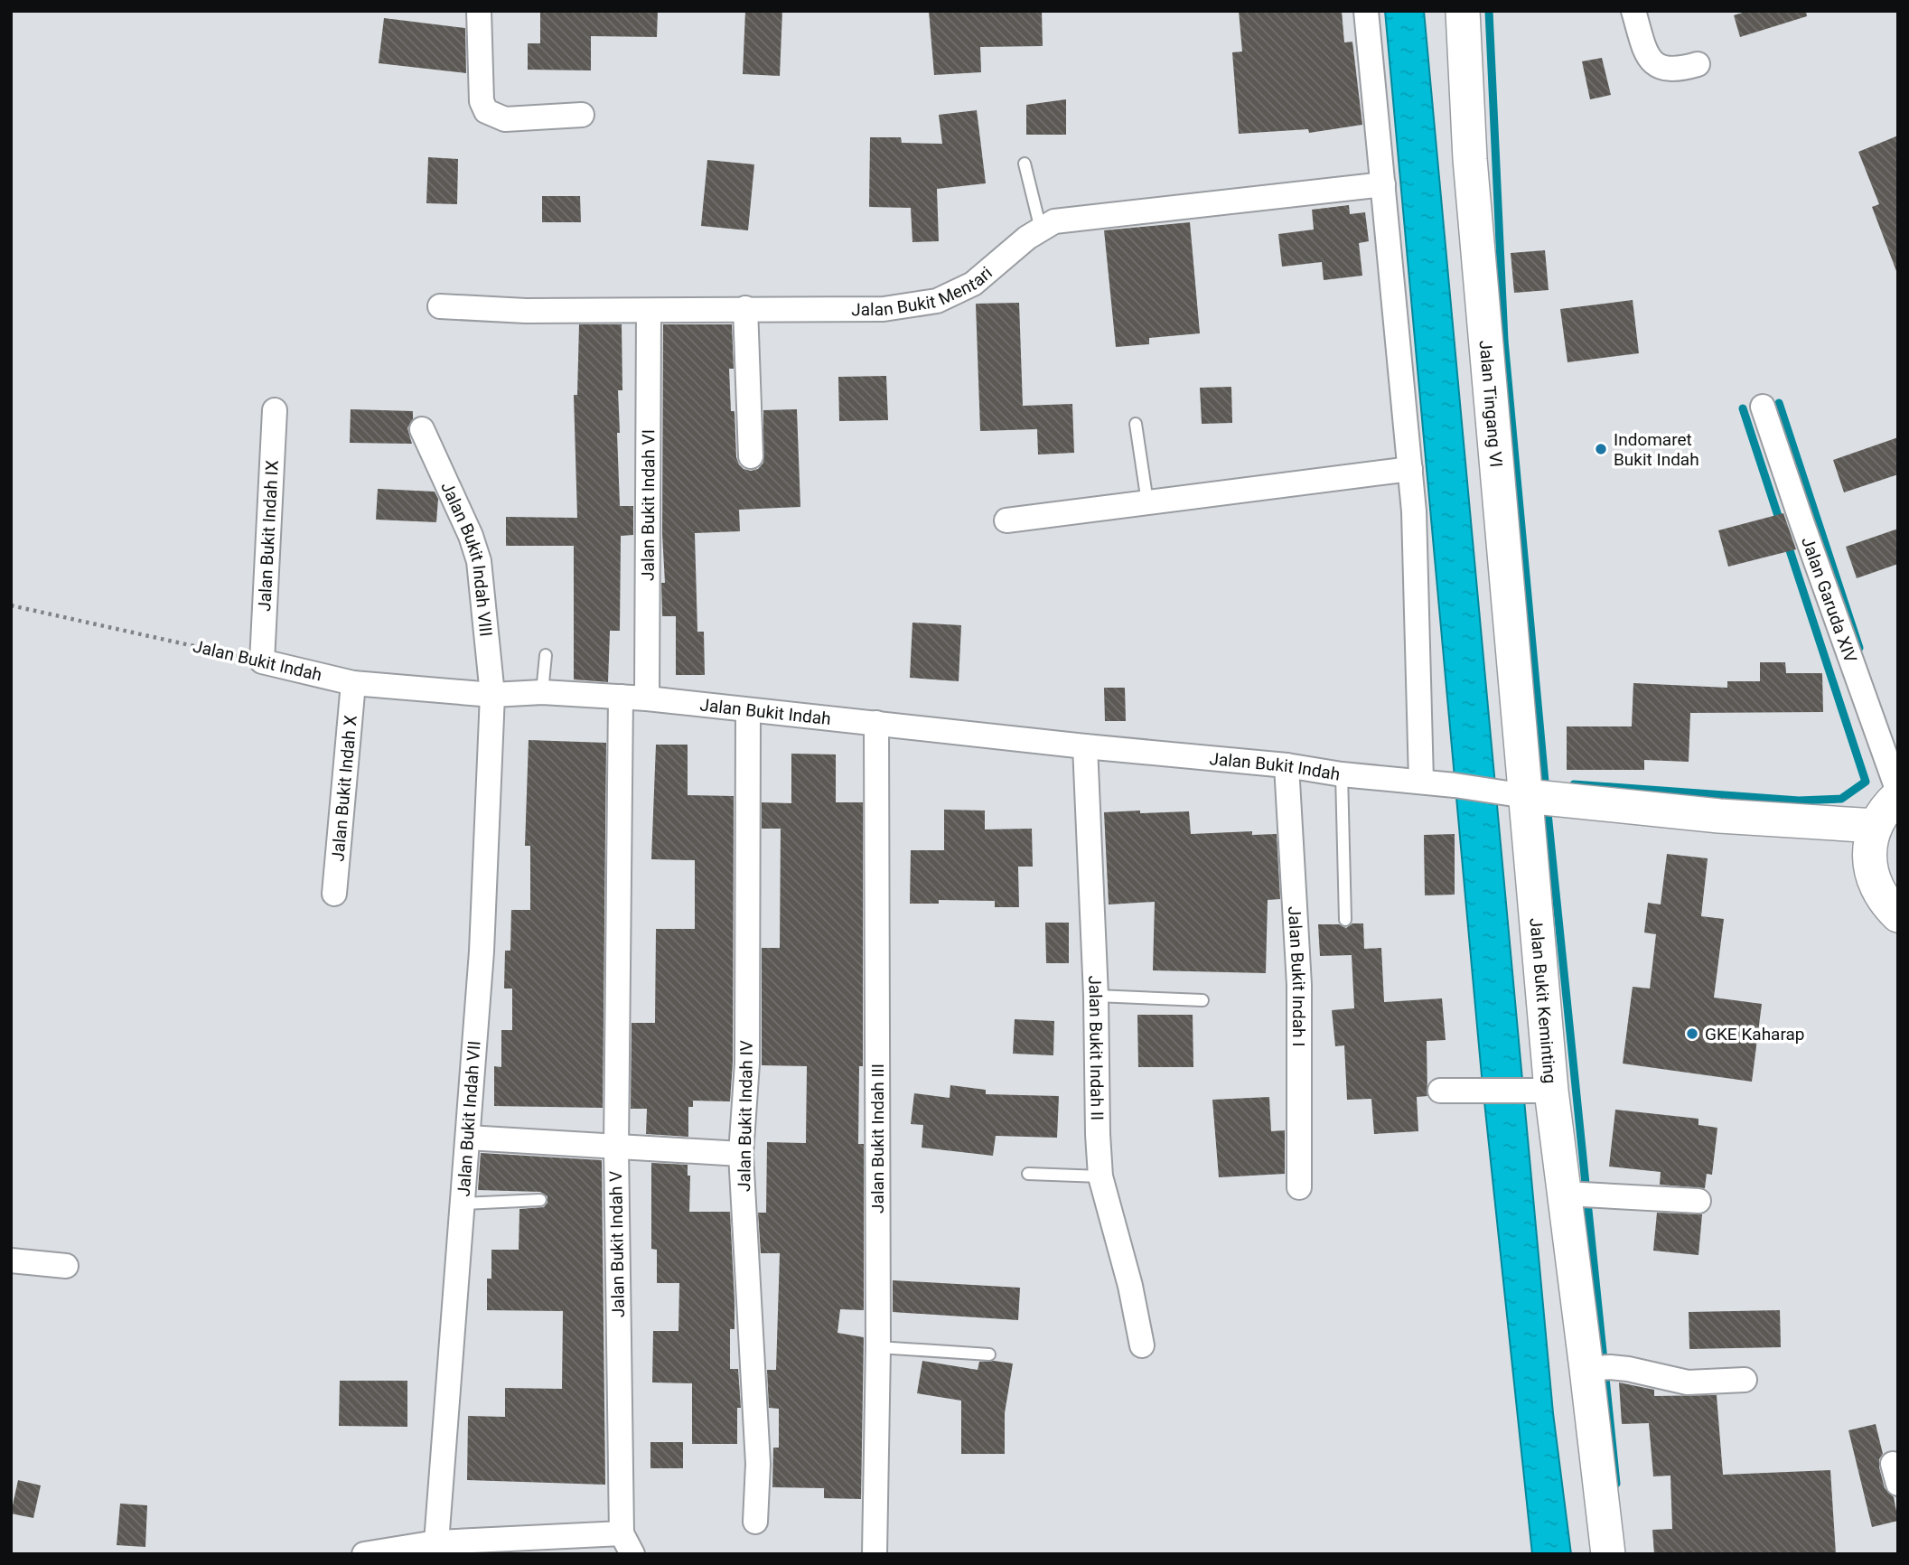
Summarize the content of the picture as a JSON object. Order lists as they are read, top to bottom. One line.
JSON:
{"streets":{"main road":["Jalan Tingang VI","Jalan Bukit Keminting"],"street":["Jalan Bukit Mentari","Jalan Bukit Indah VI","Jalan Bukit Indah IX","Jalan Bukit Indah VIII","Jalan Garuda XIV","Jalan Bukit Indah","Jalan Bukit Indah X","Jalan Bukit Indah I","Jalan Bukit Indah II","Jalan Bukit Indah IV","Jalan Bukit Indah VII","Jalan Bukit Indah III","Jalan Bukit Indah V"]},"crossings":[["Jalan Bukit Mentari","Jalan Bukit Indah VI"],["Jalan Tingang VI","Jalan Bukit Indah"],["Jalan Tingang VI","Jalan Bukit Keminting"],["Jalan Bukit Indah VI","Jalan Bukit Indah"],["Jalan Bukit Indah IX","Jalan Bukit Indah"],["Jalan Bukit Indah VIII","Jalan Bukit Indah"],["Jalan Bukit Indah VIII","Jalan Bukit Indah VII"],["Jalan Bukit Indah","Jalan Bukit Indah X"],["Jalan Bukit Indah","Jalan Bukit Indah I"],["Jalan Bukit Indah","Jalan Bukit Keminting"],["Jalan Bukit Indah","Jalan Bukit Indah II"],["Jalan Bukit Indah","Jalan Bukit Indah IV"],["Jalan Bukit Indah","Jalan Bukit Indah VII"],["Jalan Bukit Indah","Jalan Bukit Indah III"],["Jalan Bukit Indah","Jalan Bukit Indah V"],["Jalan Bukit Indah VII","Jalan Bukit Indah V"]],"places":["Indomaret Bukit Indah","GKE Kaharap"]}
